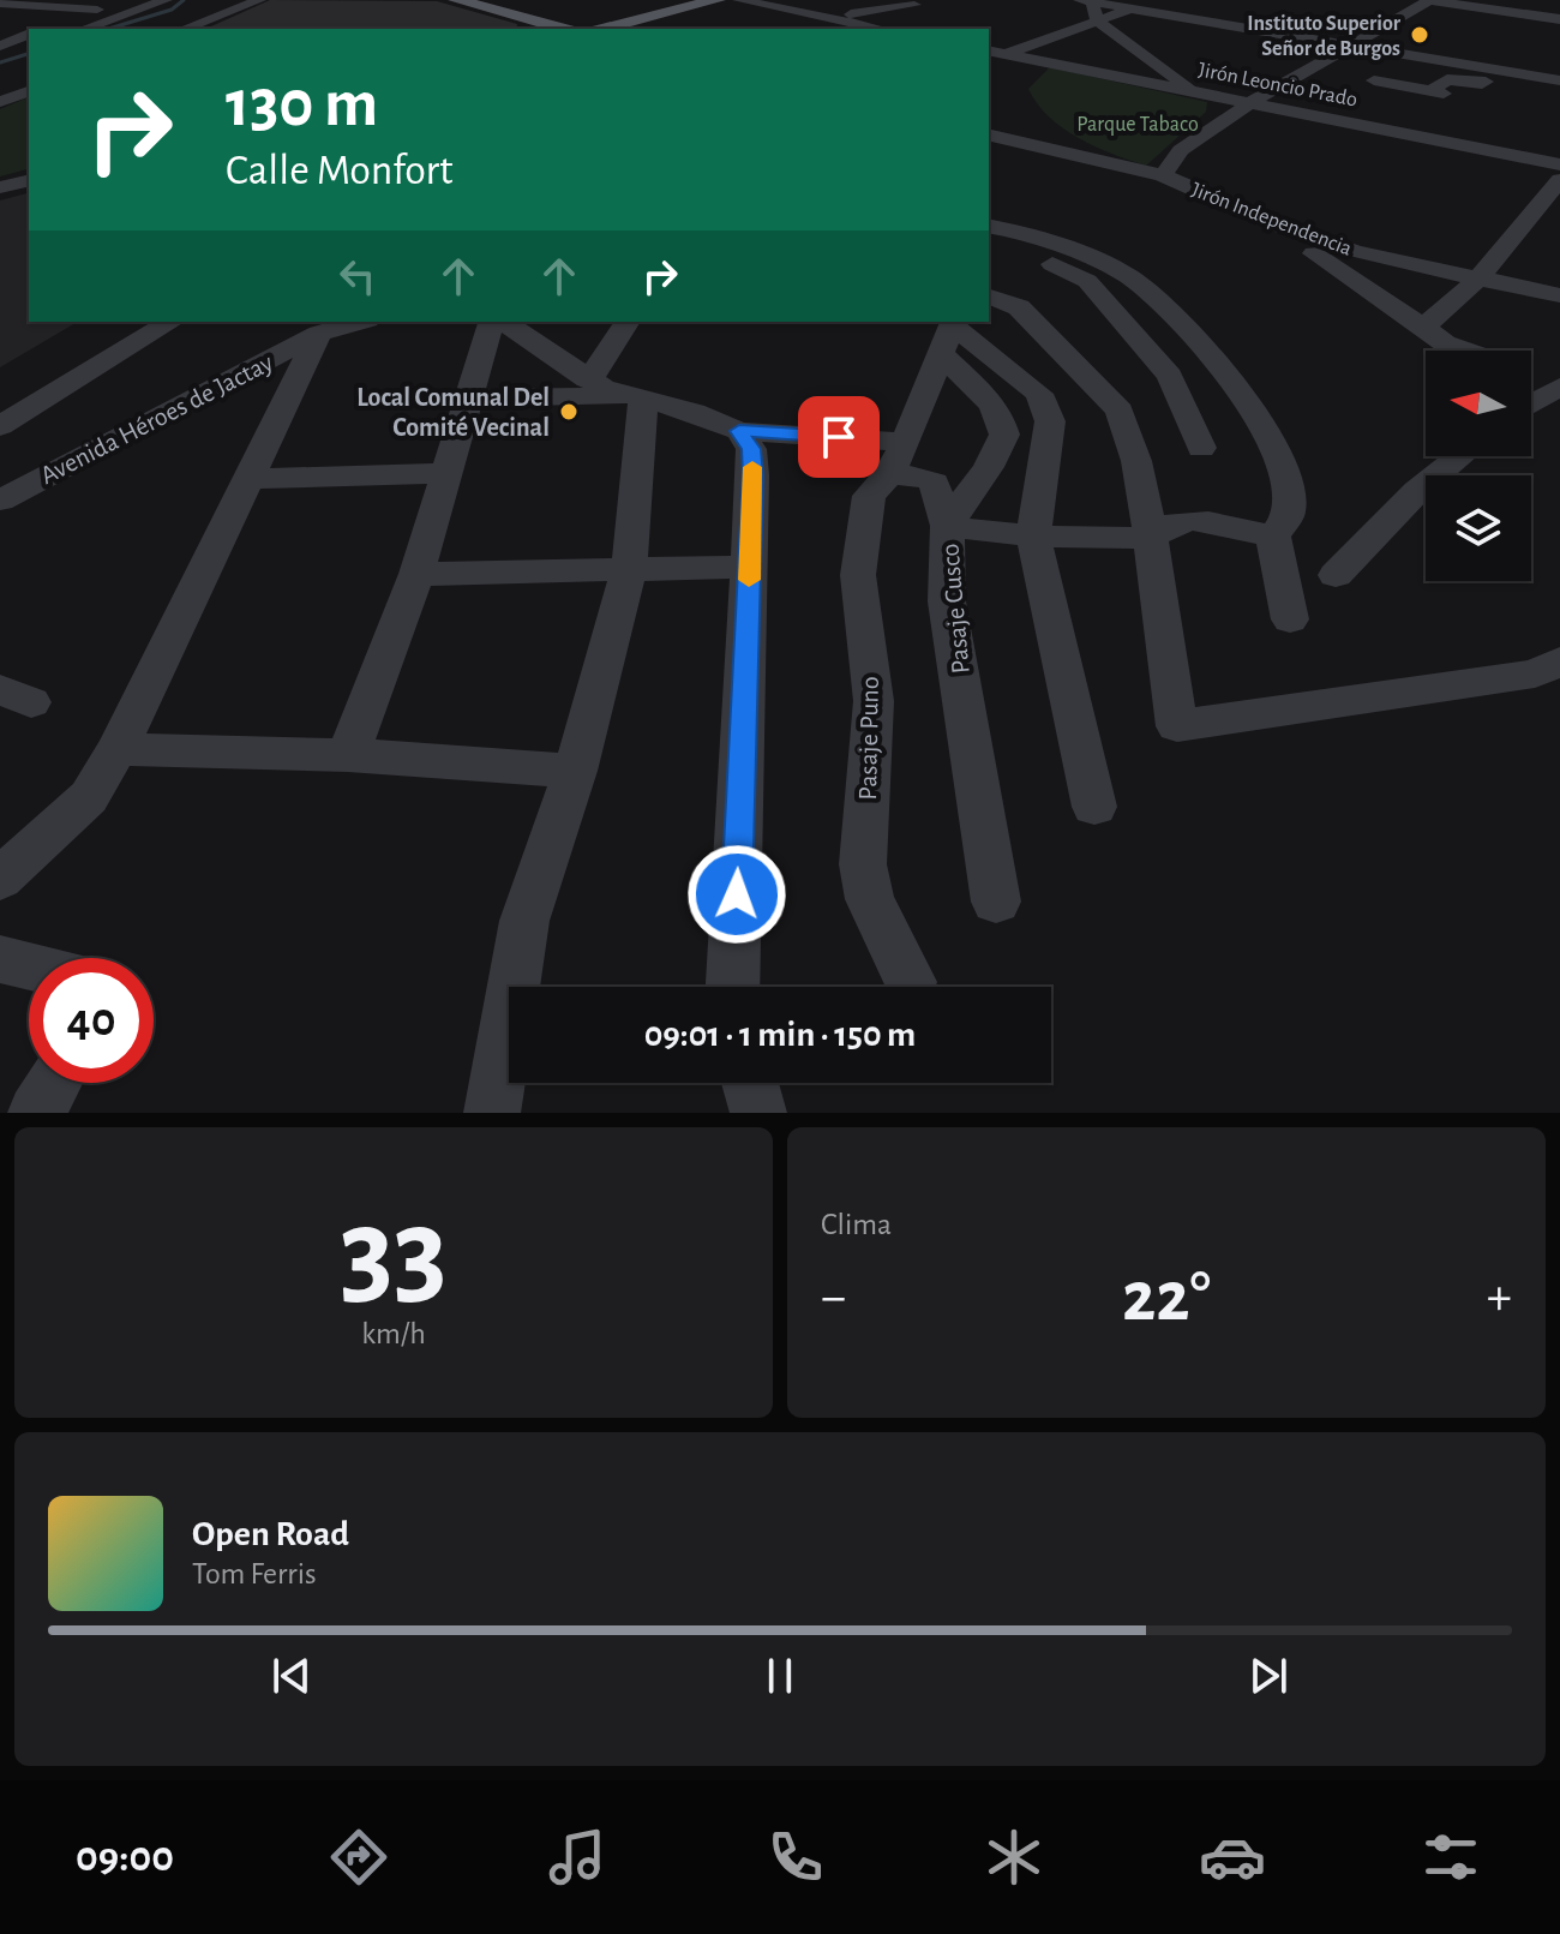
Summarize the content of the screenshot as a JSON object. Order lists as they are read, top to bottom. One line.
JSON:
{"streets":{"street":["Jirón Leoncio Prado","Jirón Independencia","Avenida Héroes de Jactay","Pasaje Cusco","Pasaje Puno"]},"crossings":[["Pasaje Cusco","Pasaje Puno"]],"parks":["Parque Tabaco"],"places":["Instituto Superior Señor de Burgos","Local Comunal Del Comité Vecinal"],"north":"left","page":{"turn":["130 m","Calle Monfort"],"limit":"40","trip":"09:01 · 1 min · 150 m","tile":[["33","km/h"],"Clima"],"heat":["−","22°","+"],"song":["Open Road","Tom Ferris"],"tabs":"09:00"}}
